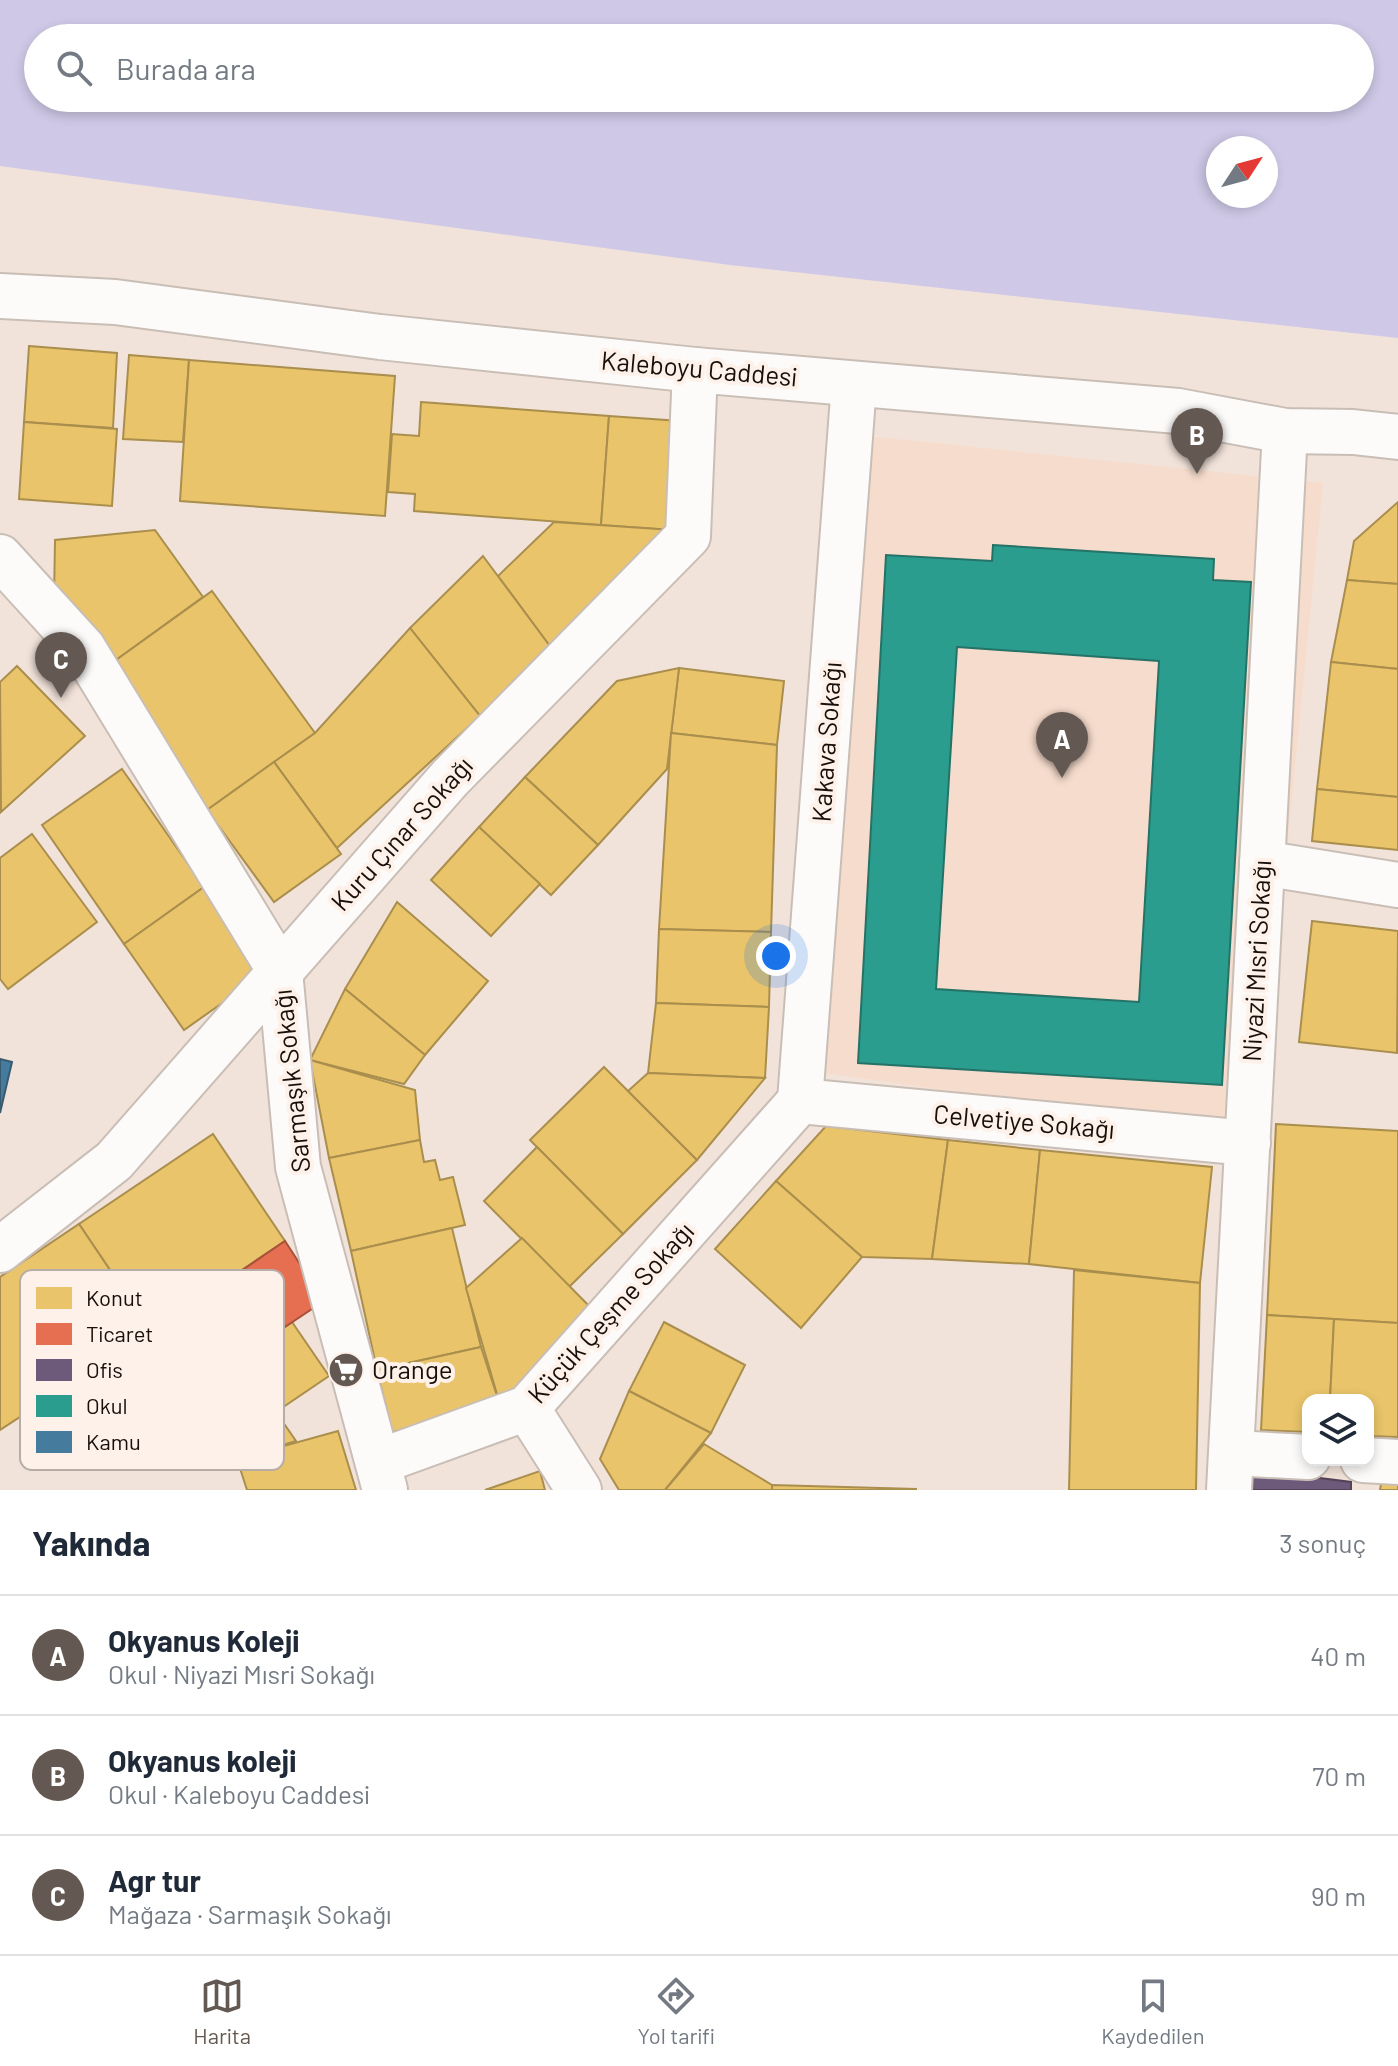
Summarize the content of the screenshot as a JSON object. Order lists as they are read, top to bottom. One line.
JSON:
{"streets":{"street":["Kaleboyu Caddesi","Kakava Sokağı","Kuru Çınar Sokağı","Niyazi Mısri Sokağı","Sarmaşık Sokağı","Celvetiye Sokağı","Küçük Çeşme Sokağı"]},"crossings":[["Kaleboyu Caddesi","Kakava Sokağı"],["Kaleboyu Caddesi","Kuru Çınar Sokağı"],["Kaleboyu Caddesi","Niyazi Mısri Sokağı"],["Kakava Sokağı","Celvetiye Sokağı"],["Kakava Sokağı","Küçük Çeşme Sokağı"],["Kuru Çınar Sokağı","Sarmaşık Sokağı"],["Niyazi Mısri Sokağı","Celvetiye Sokağı"],["Sarmaşık Sokağı","Küçük Çeşme Sokağı"],["Celvetiye Sokağı","Küçük Çeşme Sokağı"]],"places":{"supermarket":["Orange"]},"legend":["Konut","Ticaret","Ofis","Okul","Kamu"],"north":"top right","page":{"search":"Burada ara","pins":["B","C","A"],"heading":["Yakında","3 sonuç"],"list":[{"mark":"A","name":"Okyanus Koleji","note":"Okul · Niyazi Mısri Sokağı","value":"40 m"},{"mark":"B","name":"Okyanus koleji","note":"Okul · Kaleboyu Caddesi","value":"70 m"},{"mark":"C","name":"Agr tur","note":"Mağaza · Sarmaşık Sokağı","value":"90 m"}],"nav":["Harita","Yol tarifi","Kaydedilen"]}}
